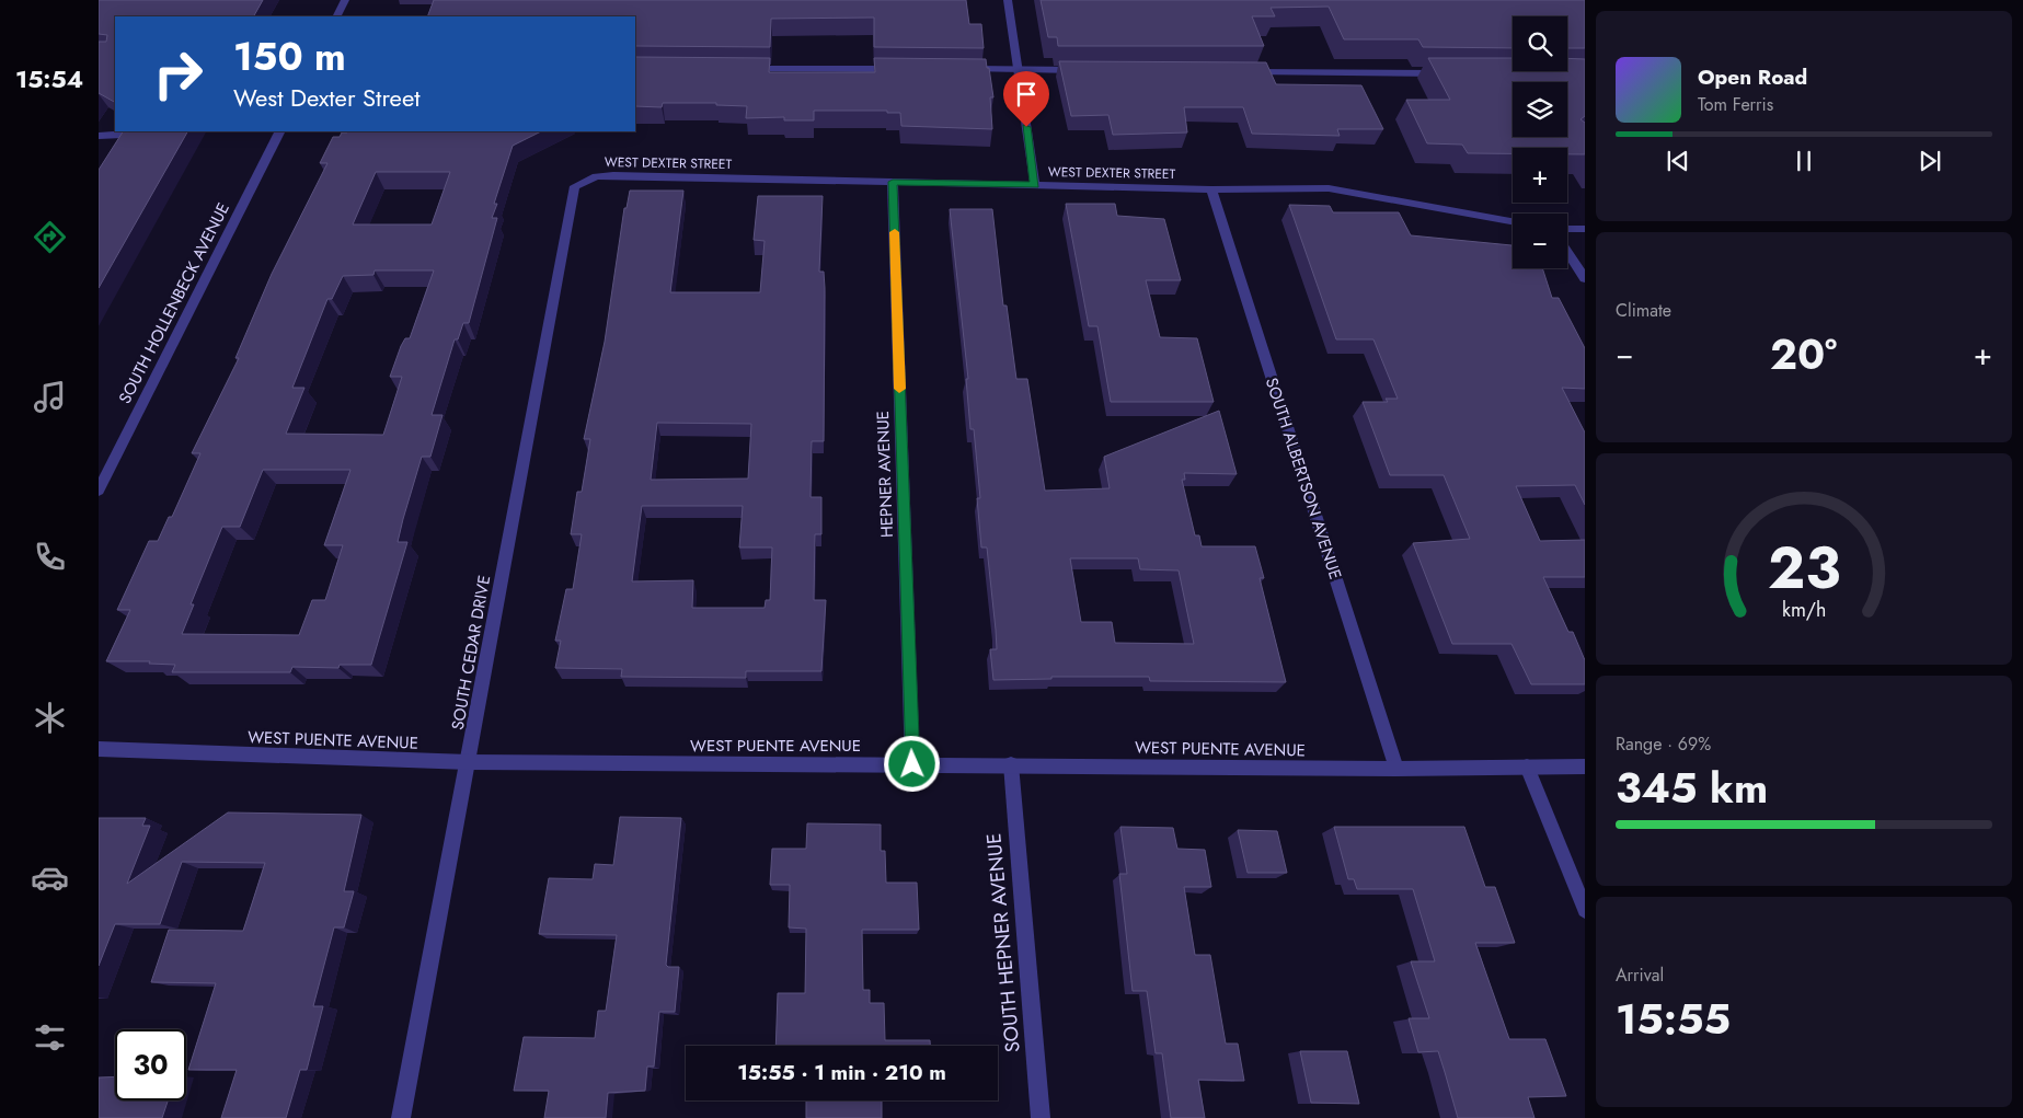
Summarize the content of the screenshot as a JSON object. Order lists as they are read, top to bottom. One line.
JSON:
{"streets":{"street":["WEST DEXTER STREET","SOUTH HOLLENBECK AVENUE","HEPNER AVENUE","SOUTH ALBERTSON AVENUE","SOUTH CEDAR DRIVE","WEST PUENTE AVENUE","SOUTH HEPNER AVENUE"]},"crossings":[["WEST DEXTER STREET","HEPNER AVENUE"],["WEST DEXTER STREET","SOUTH ALBERTSON AVENUE"],["WEST DEXTER STREET","SOUTH CEDAR DRIVE"],["HEPNER AVENUE","WEST PUENTE AVENUE"],["SOUTH ALBERTSON AVENUE","WEST PUENTE AVENUE"],["SOUTH CEDAR DRIVE","WEST PUENTE AVENUE"],["WEST PUENTE AVENUE","SOUTH HEPNER AVENUE"]],"page":{"tabs":"15:54","map_buttons":["+","−"],"turn":["150 m","West Dexter Street"],"song":["Open Road","Tom Ferris"],"tile":["Climate",["Range · 69%","345 km"],["Arrival","15:55"]],"heat":["−","20°","+"],"limit":"30","trip":"15:55 · 1 min · 210 m","gauge":["23","km/h"]}}
